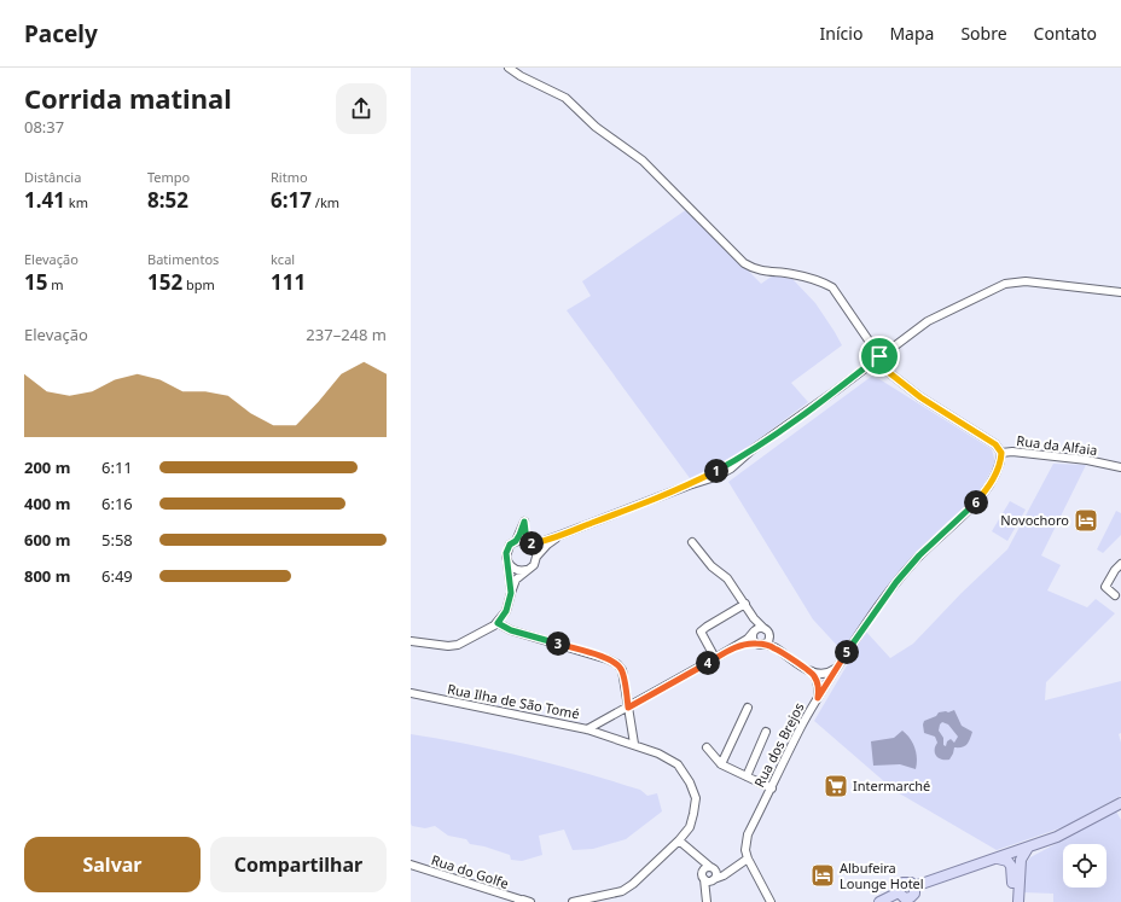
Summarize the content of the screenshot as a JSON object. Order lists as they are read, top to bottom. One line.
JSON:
{"streets":{"street":["Rua da Alfaia","Rua Ilha de São Tomé","Rua dos Brejos","Rua do Golfe"]},"crossings":[["Rua da Alfaia","Rua dos Brejos"]],"places":{"hotel":["Novochoro","Albufeira Lounge Hotel"],"supermarket":["Intermarché"]},"page":{"header":"Pacely","nav":["Início","Mapa","Sobre","Contato"],"heading":["Corrida matinal","08:37"],"stats":[["Distância","1.41 km"],["Tempo","8:52"],["Ritmo","6:17 /km"],["Elevação","15 m"],["Batimentos","152 bpm"],["kcal","111"]],"chart":["Elevação","237–248 m"],"list":[{"name":"200 m","note":"6:11"},{"name":"400 m","note":"6:16"},{"name":"600 m","note":"5:58"},{"name":"800 m","note":"6:49"}],"pins":["1","6","2","3","5","4"],"buttons":["Salvar","Compartilhar"]}}
